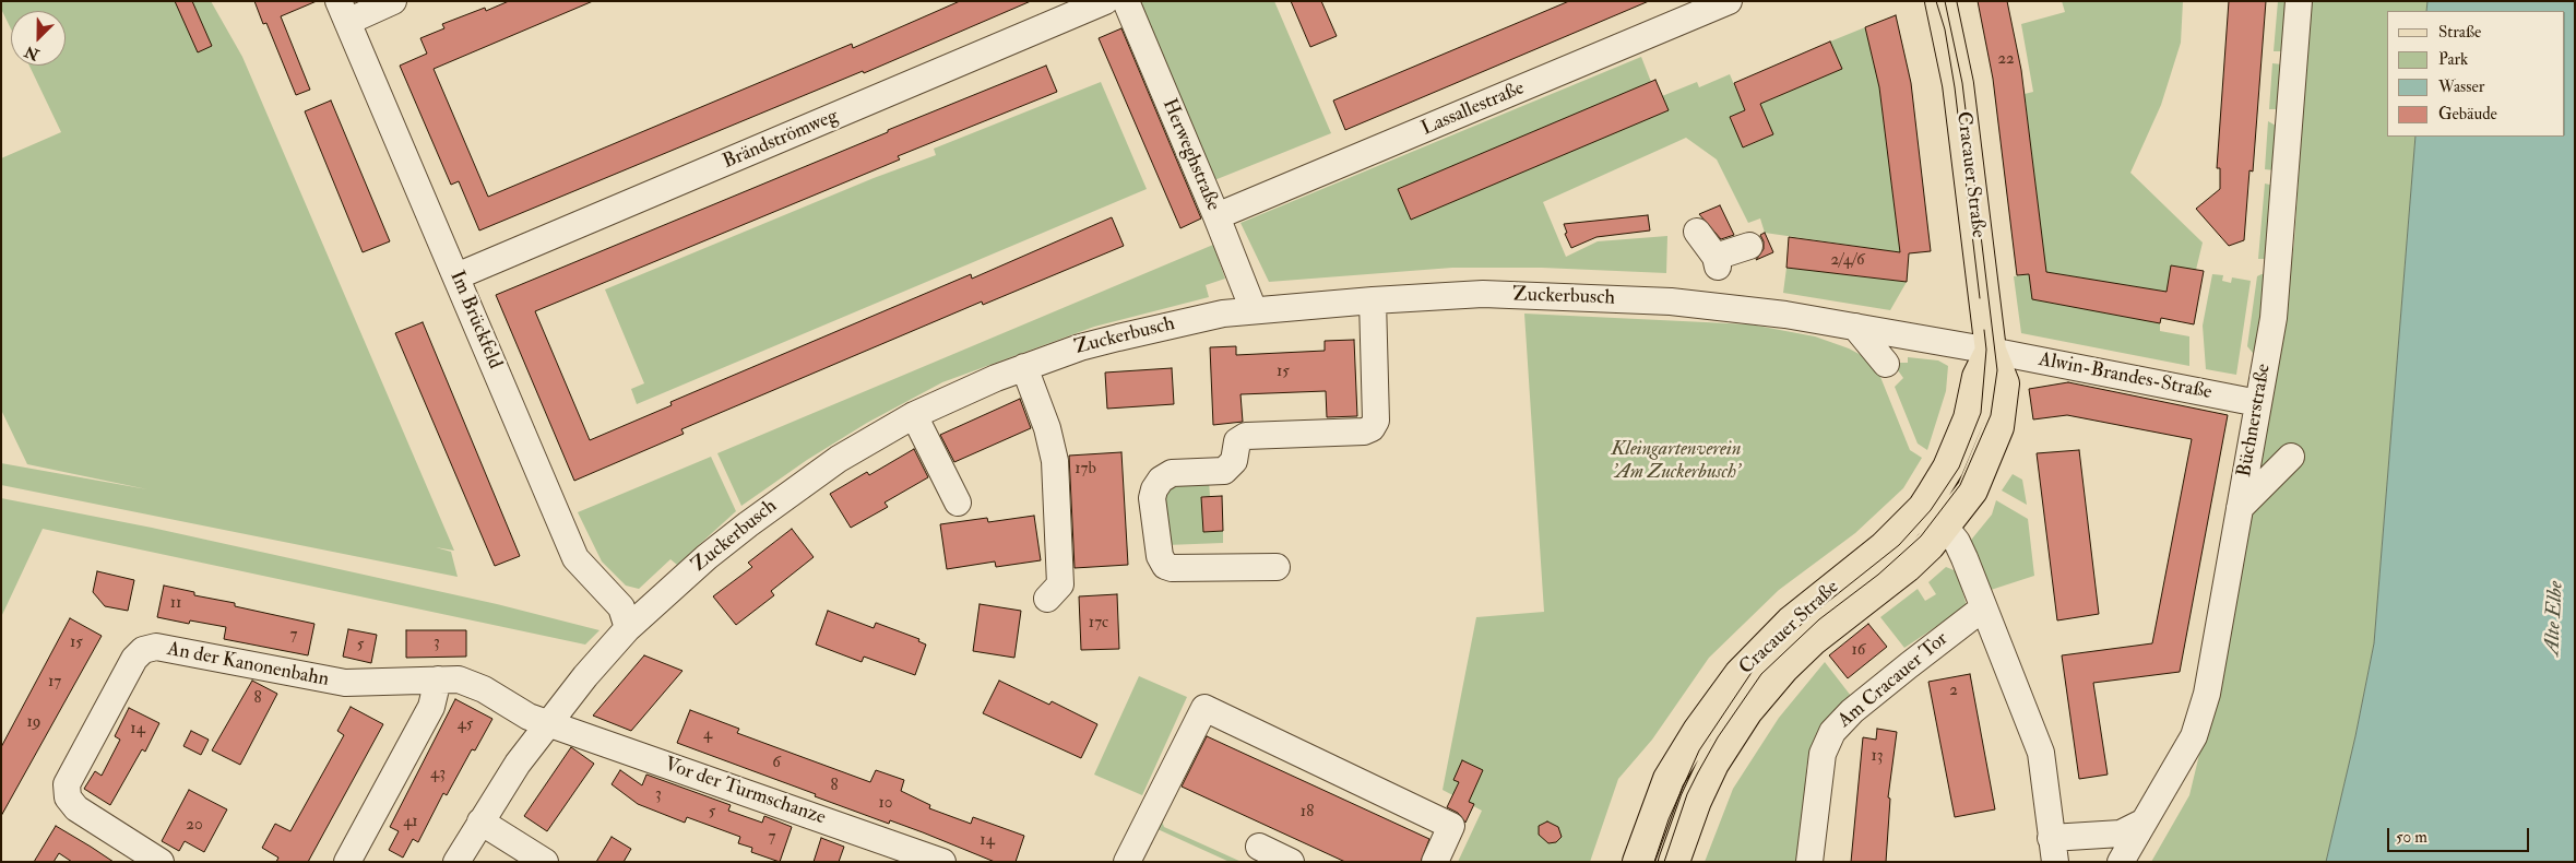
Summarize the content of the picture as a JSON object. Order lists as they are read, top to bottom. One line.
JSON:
{"streets":{"main road":["Cracauer Straße"],"street":["Lassallestraße","Brändströmweg","Herweghstraße","Zuckerbusch","Im Brückfeld","Alwin-Brandes-Straße","Büchnerstraße","An der Kanonenbahn","Am Cracauer Tor","Vor der Turmschanze"]},"crossings":[["Lassallestraße","Herweghstraße"],["Brändströmweg","Im Brückfeld"],["Herweghstraße","Zuckerbusch"],["Cracauer Straße","Zuckerbusch"],["Cracauer Straße","Alwin-Brandes-Straße"],["Zuckerbusch","Im Brückfeld"],["Zuckerbusch","Alwin-Brandes-Straße"],["Zuckerbusch","An der Kanonenbahn"],["Zuckerbusch","Vor der Turmschanze"],["Alwin-Brandes-Straße","Büchnerstraße"],["An der Kanonenbahn","Vor der Turmschanze"]],"water":["Alte Elbe"],"parks":["Kleingartenverein 'Am Zuckerbusch'"],"house_numbers":["22","2/4/6","15","17b","11","17c","7","15","3","5","16","17","2","8","19","45","14","4","13","6","43","8","3","10","5","18","41","20","7","14"],"legend":["Straße","Park","Wasser","Gebäude"],"scale_bar":"50 m","north":"bottom left"}
